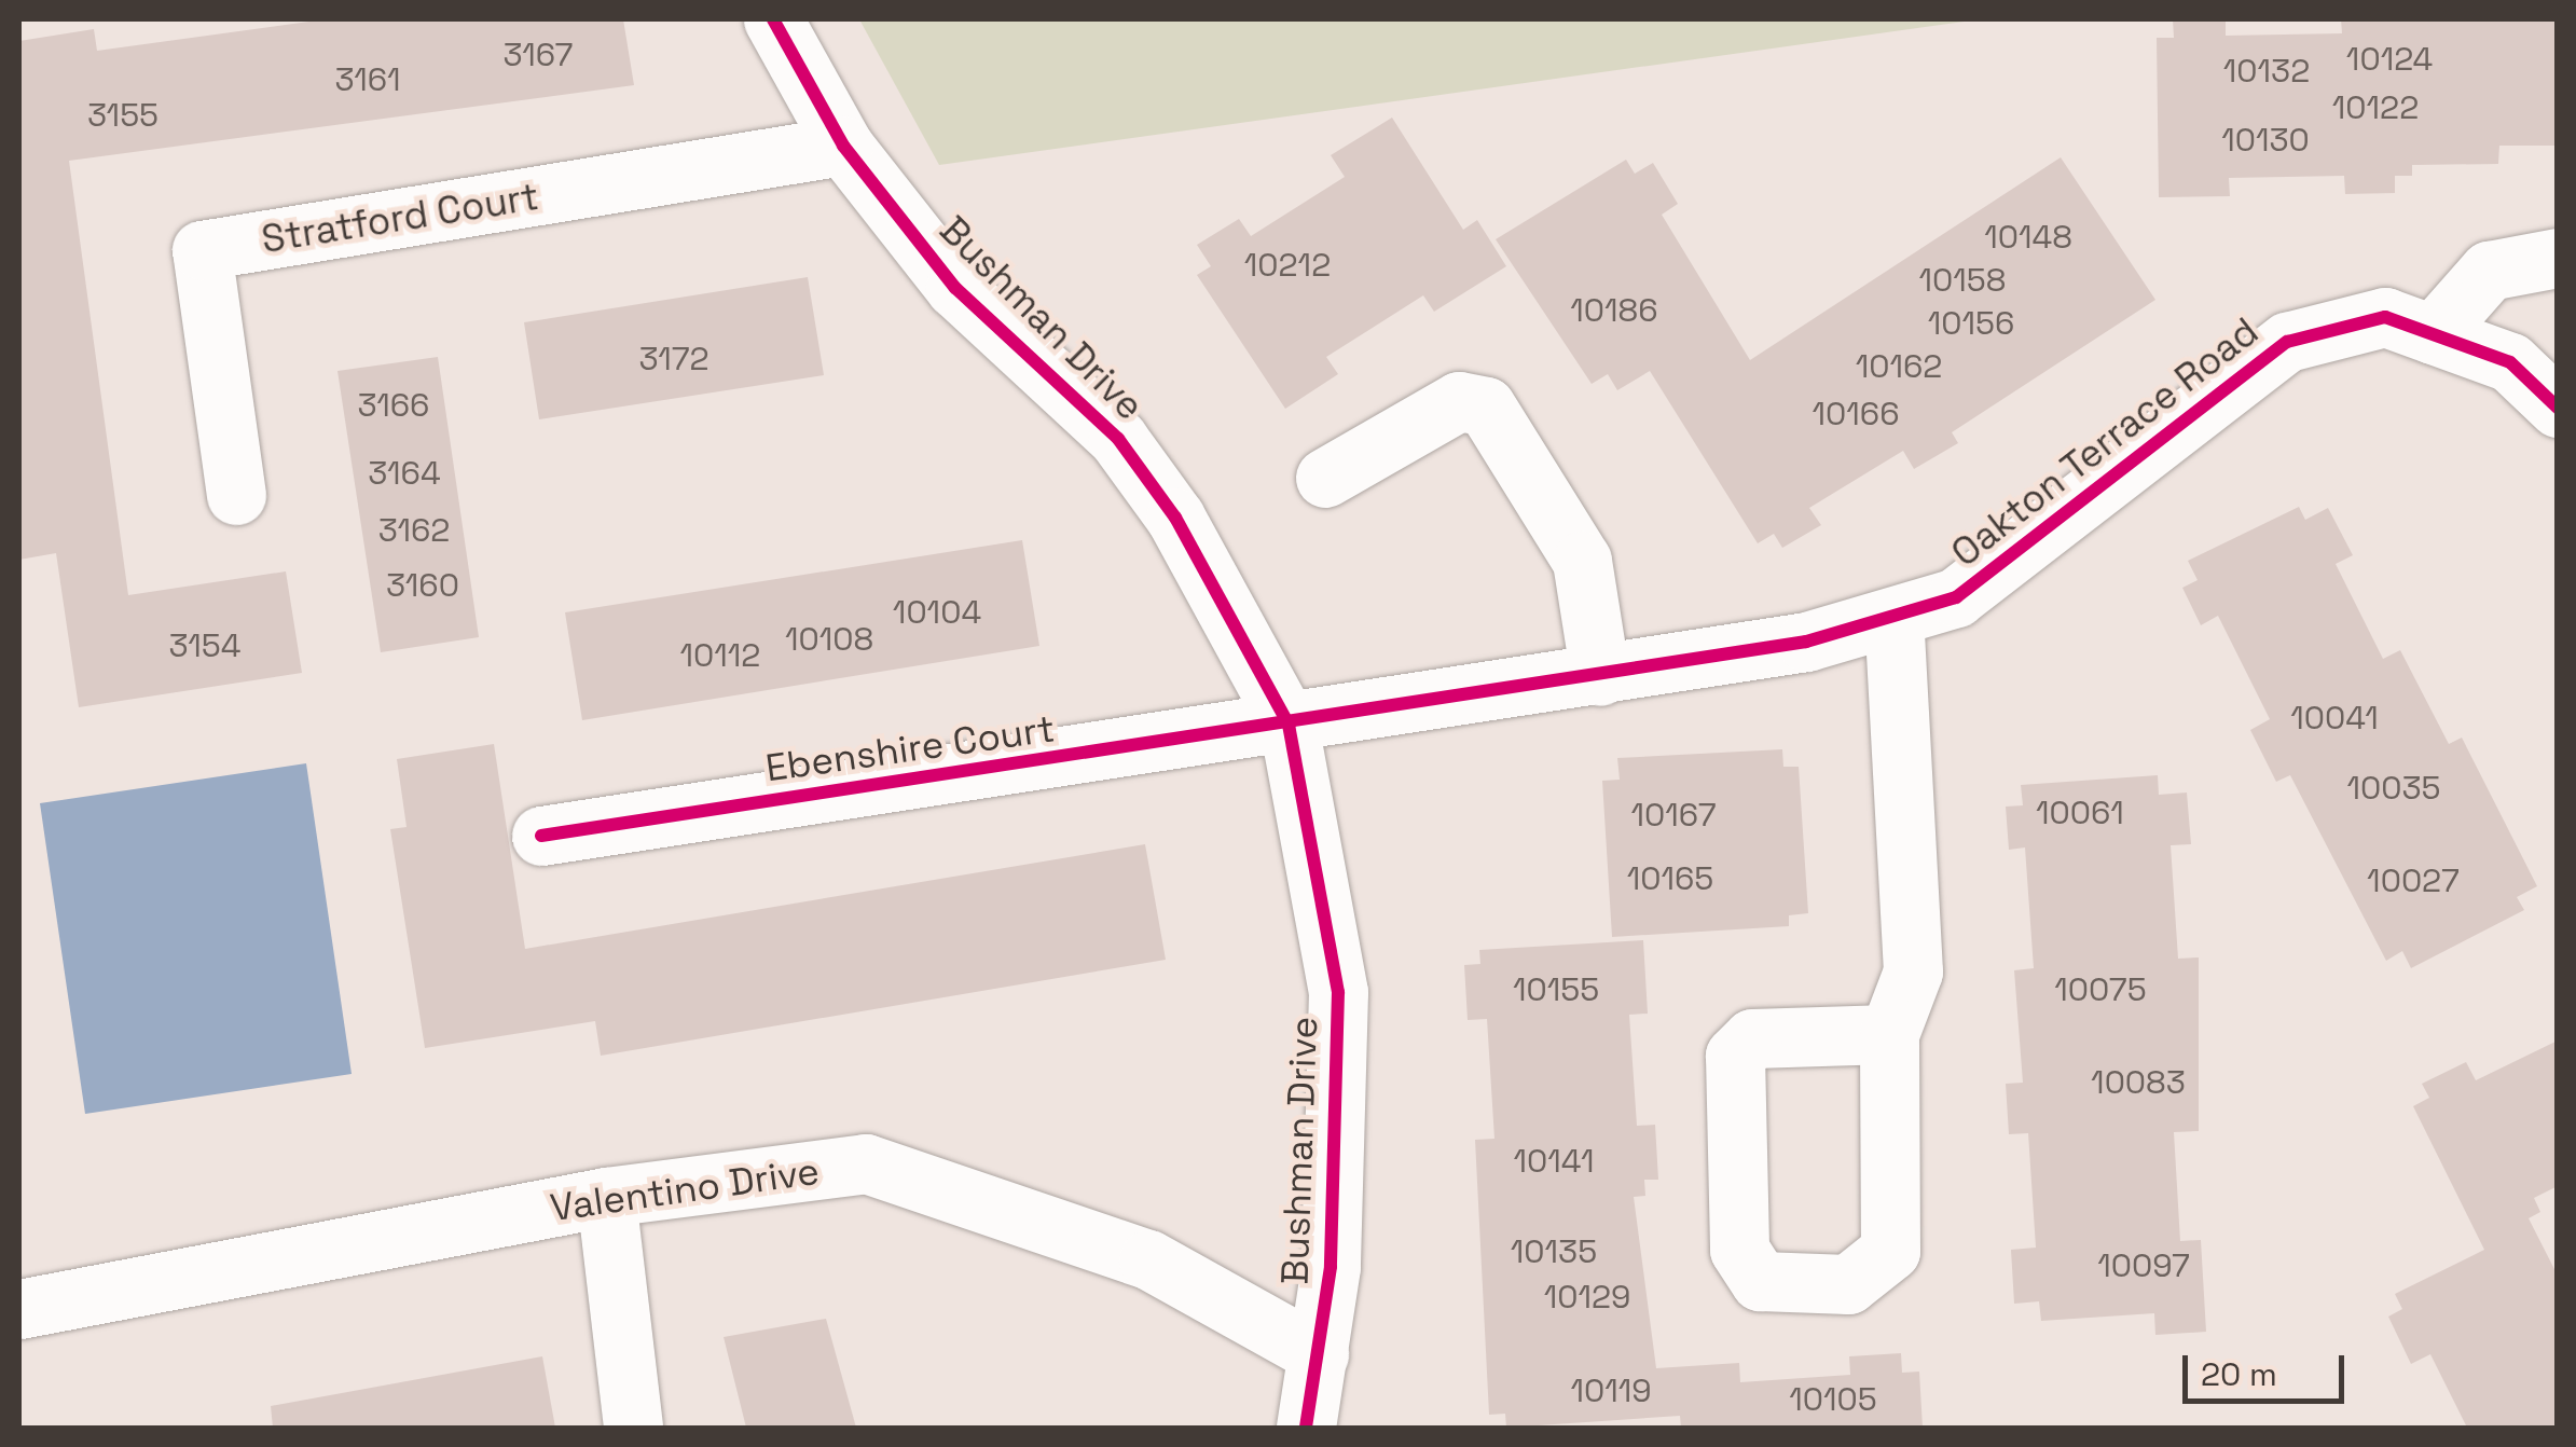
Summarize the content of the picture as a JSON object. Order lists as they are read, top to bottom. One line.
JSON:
{"streets":{"street":["Stratford Court","Bushman Drive","Oakton Terrace Road","Ebenshire Court","Valentino Drive"]},"crossings":[["Stratford Court","Bushman Drive"],["Bushman Drive","Oakton Terrace Road"],["Bushman Drive","Ebenshire Court"],["Bushman Drive","Valentino Drive"],["Oakton Terrace Road","Ebenshire Court"]],"house_numbers":["3167","10124","10132","3161","10122","3155","10130","10148","10212","10158","10186","10156","3172","10162","3166","10166","3164","3162","3160","10104","10108","3154","10112","10041","10035","10061","10167","10165","10027","10155","10075","10083","10141","10135","10097","10129","10119","10105"],"scale_bar":"20 m"}
